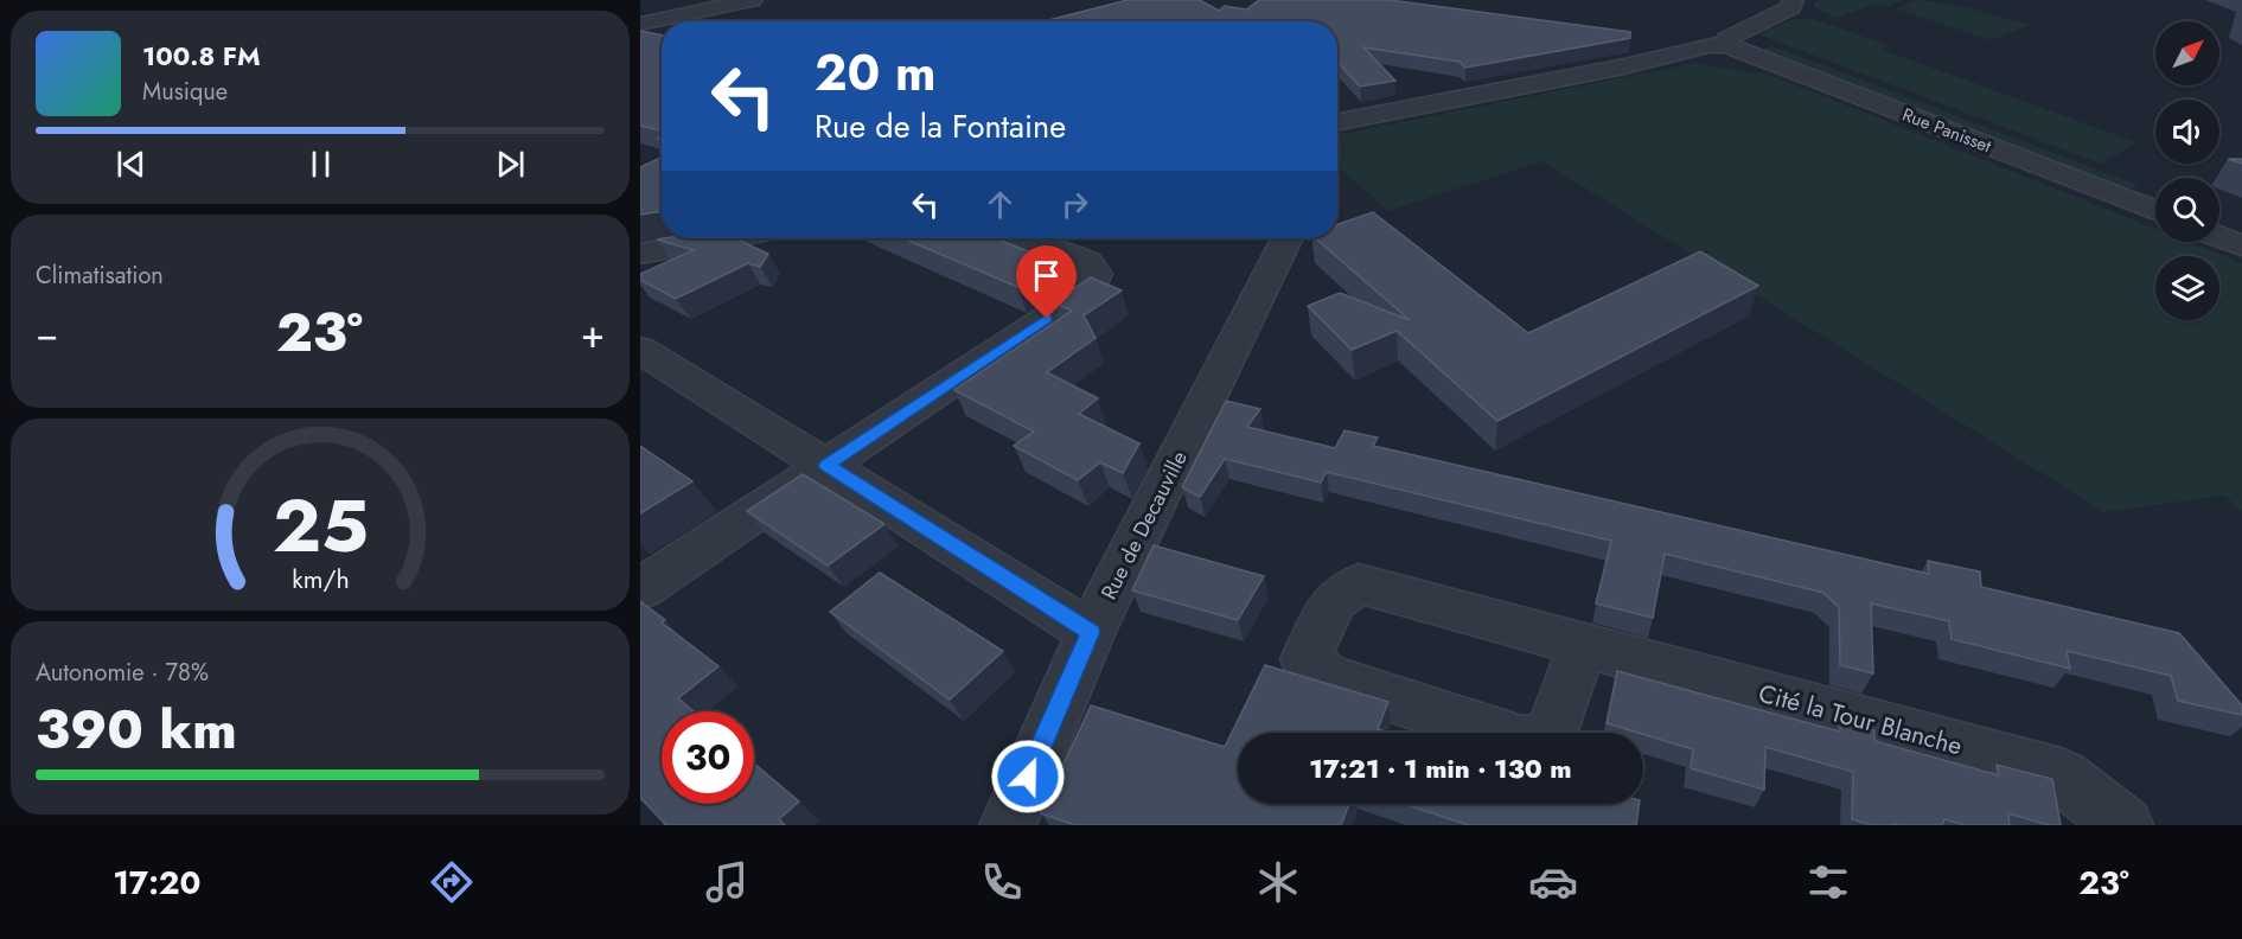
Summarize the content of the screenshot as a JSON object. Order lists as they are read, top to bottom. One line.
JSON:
{"streets":{"street":["Rue Panisset","Rue de Decauville","Cité la Tour Blanche"]},"north":"top right","page":{"turn":["20 m","Rue de la Fontaine"],"song":["100.8 FM","Musique"],"tile":["Climatisation",["Autonomie · 78%","390 km"]],"heat":["−","23°","+"],"limit":"30","trip":"17:21 · 1 min · 130 m","tabs":["17:20","23°"],"gauge":["25","km/h"]}}
